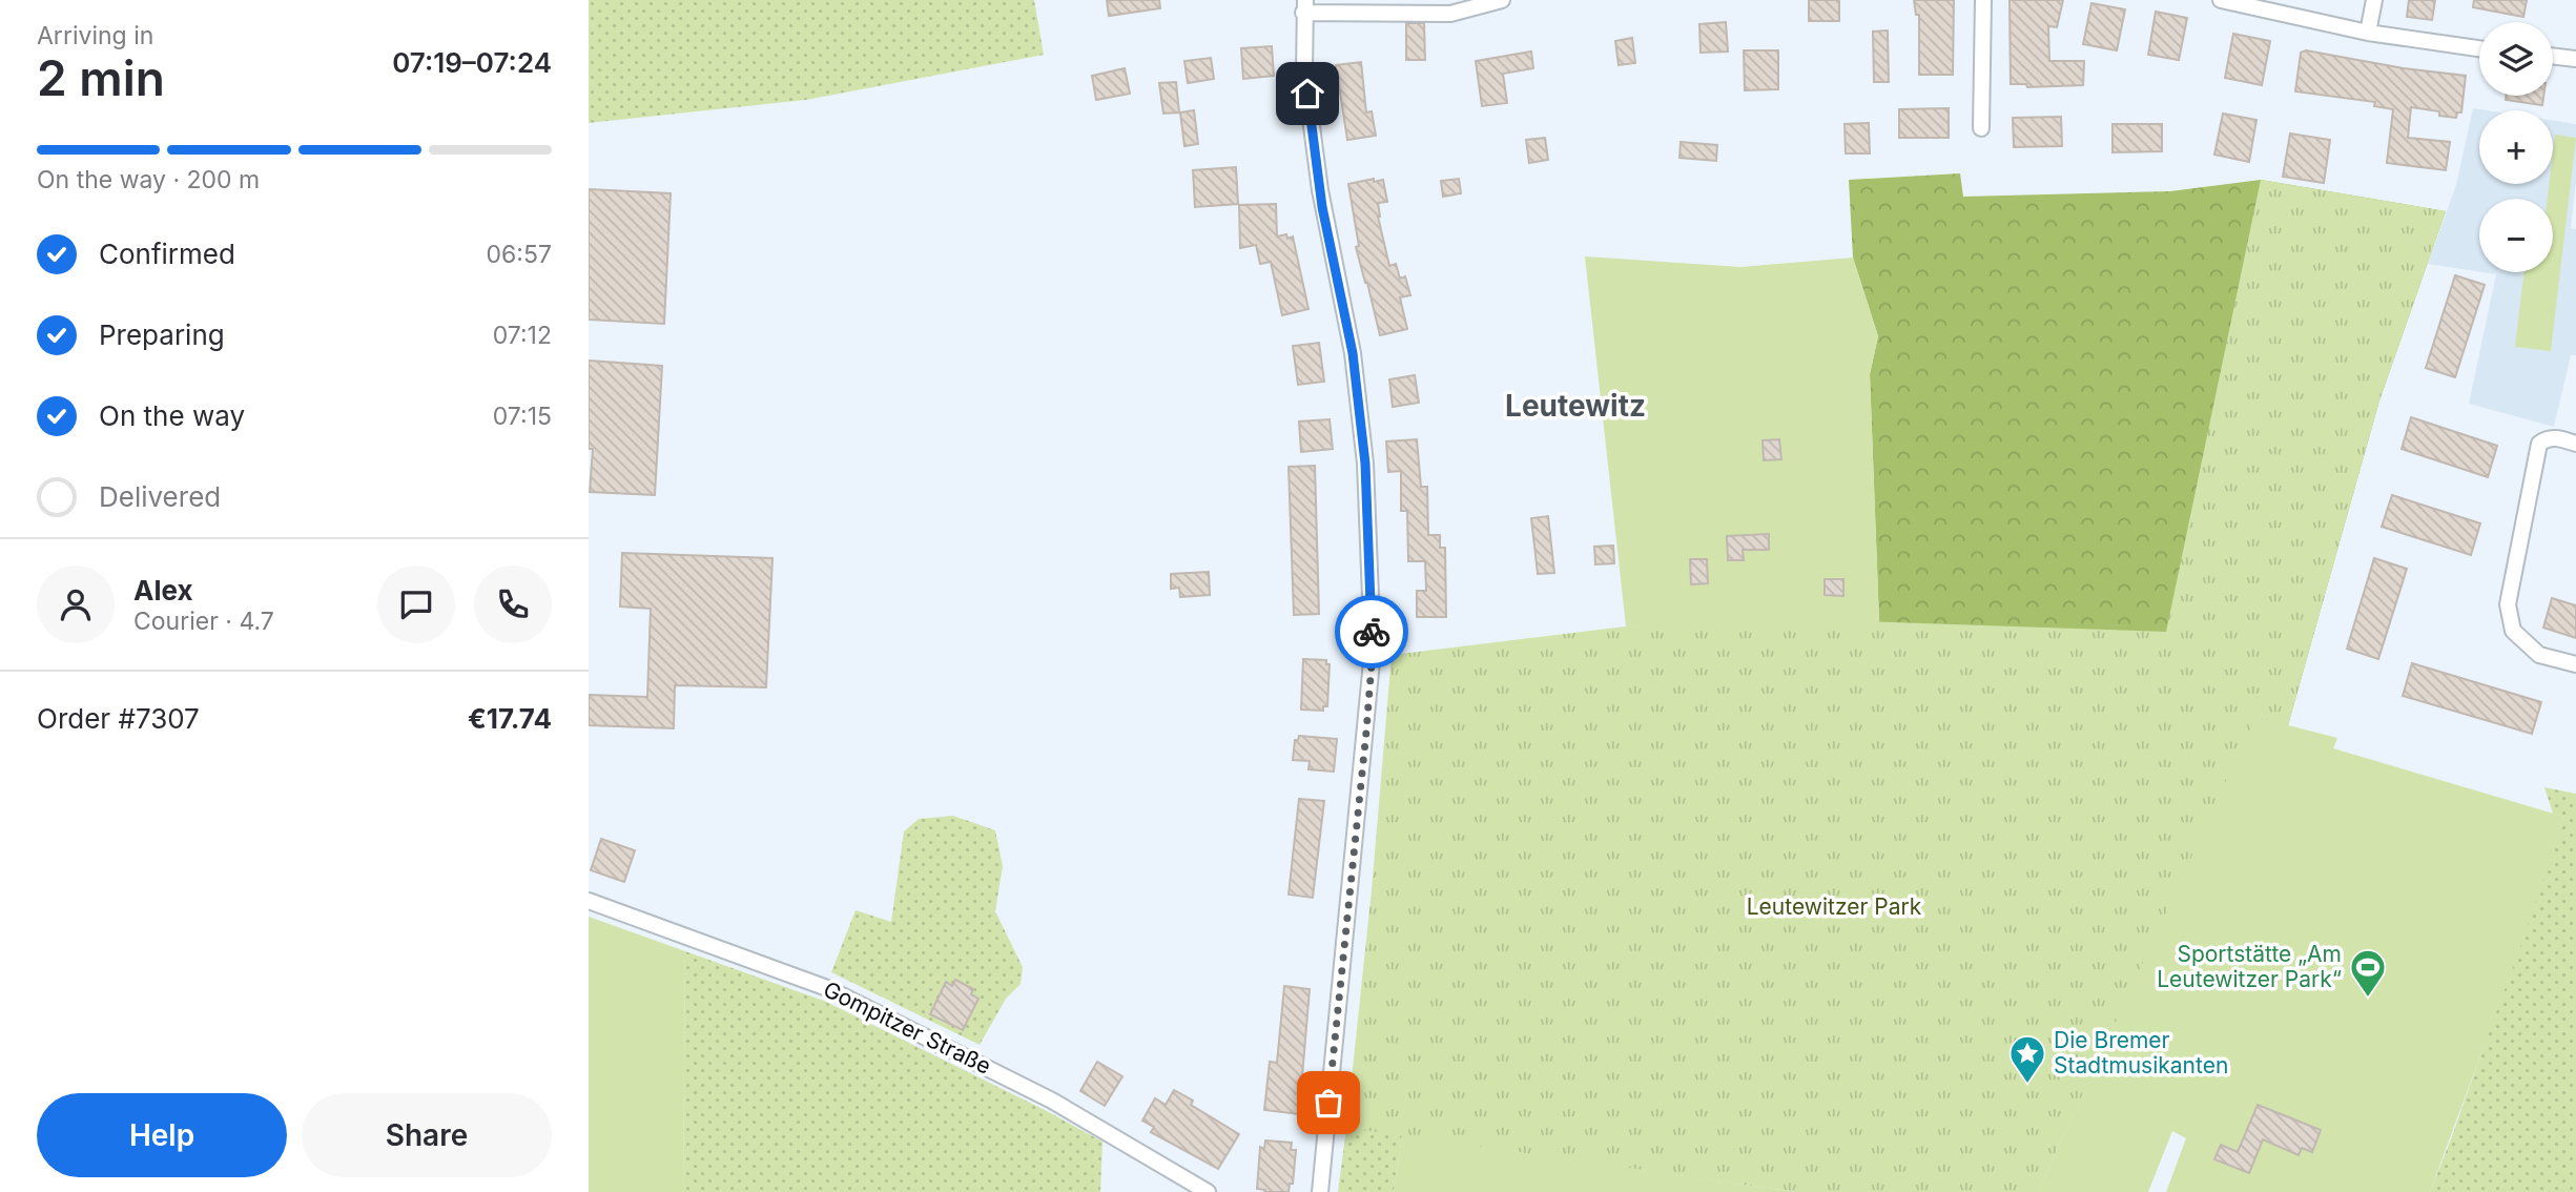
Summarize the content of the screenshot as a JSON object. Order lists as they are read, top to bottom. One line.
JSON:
{"streets":{"street":["Gompitzer Straße"]},"districts":["Leutewitz"],"parks":["Leutewitzer Park"],"places":{"sports":["Sportstätte „Am Leutewitzer Park“"],"place":["Die Bremer Stadtmusikanten"]},"page":{"heading":["2 min","Arriving in","07:19–07:24"],"panel":["Alex","Courier · 4.7","Order #7307","€17.74"],"map_buttons":["+","−"],"bar":"On the way · 200 m","list":[["Confirmed","06:57"],["Preparing","07:12"],["On the way","07:15"],"Delivered"],"buttons":["Help","Share"]}}
